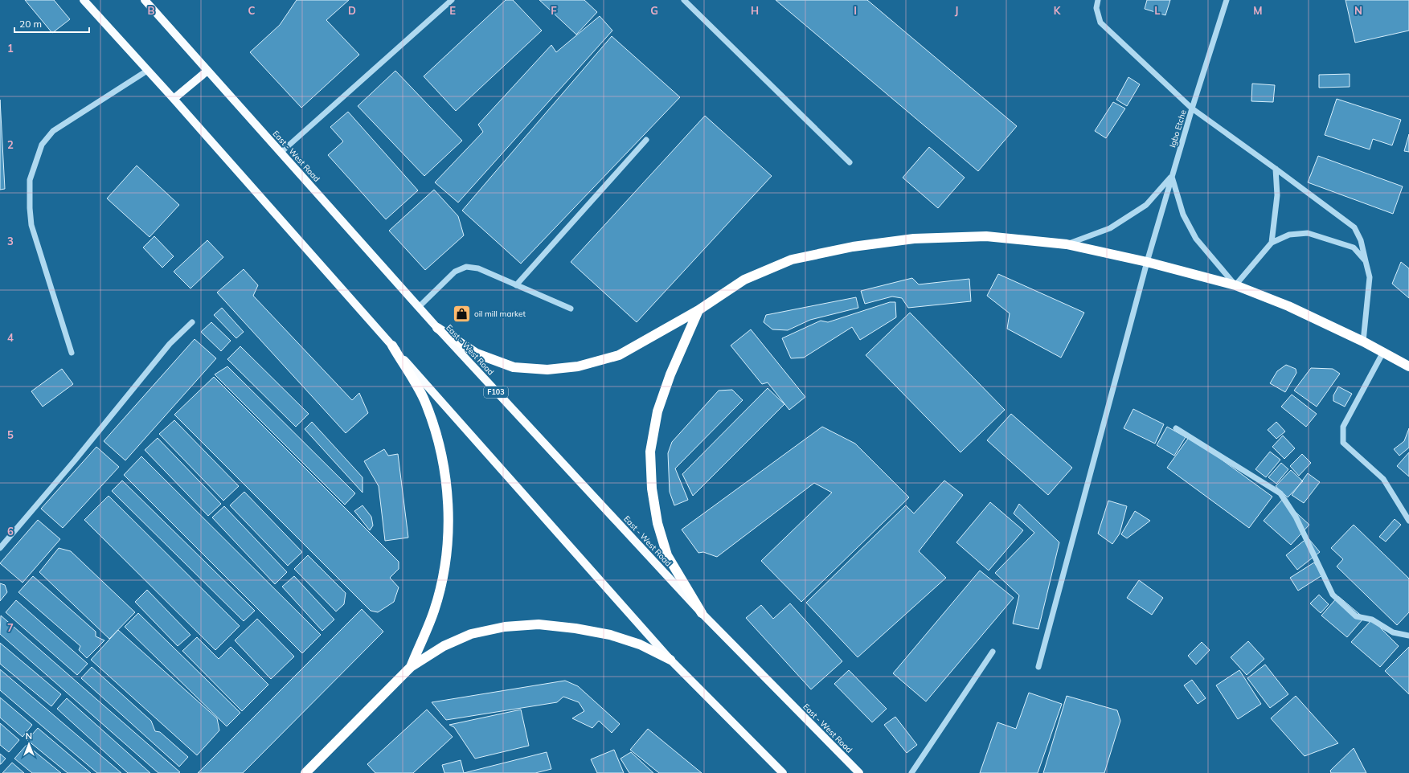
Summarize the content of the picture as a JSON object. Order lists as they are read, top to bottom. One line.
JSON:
{"streets":{"main road":["East - West Road","F103"],"street":["Igbo Etche"]},"places":{"shop":["oil mill market"]},"scale_bar":"20 m","north":"top","grid":{"columns":["B","C","D","E","F","G","H","I","J","K","L","M","N"],"rows":["1","2","3","4","5","6","7"]}}
